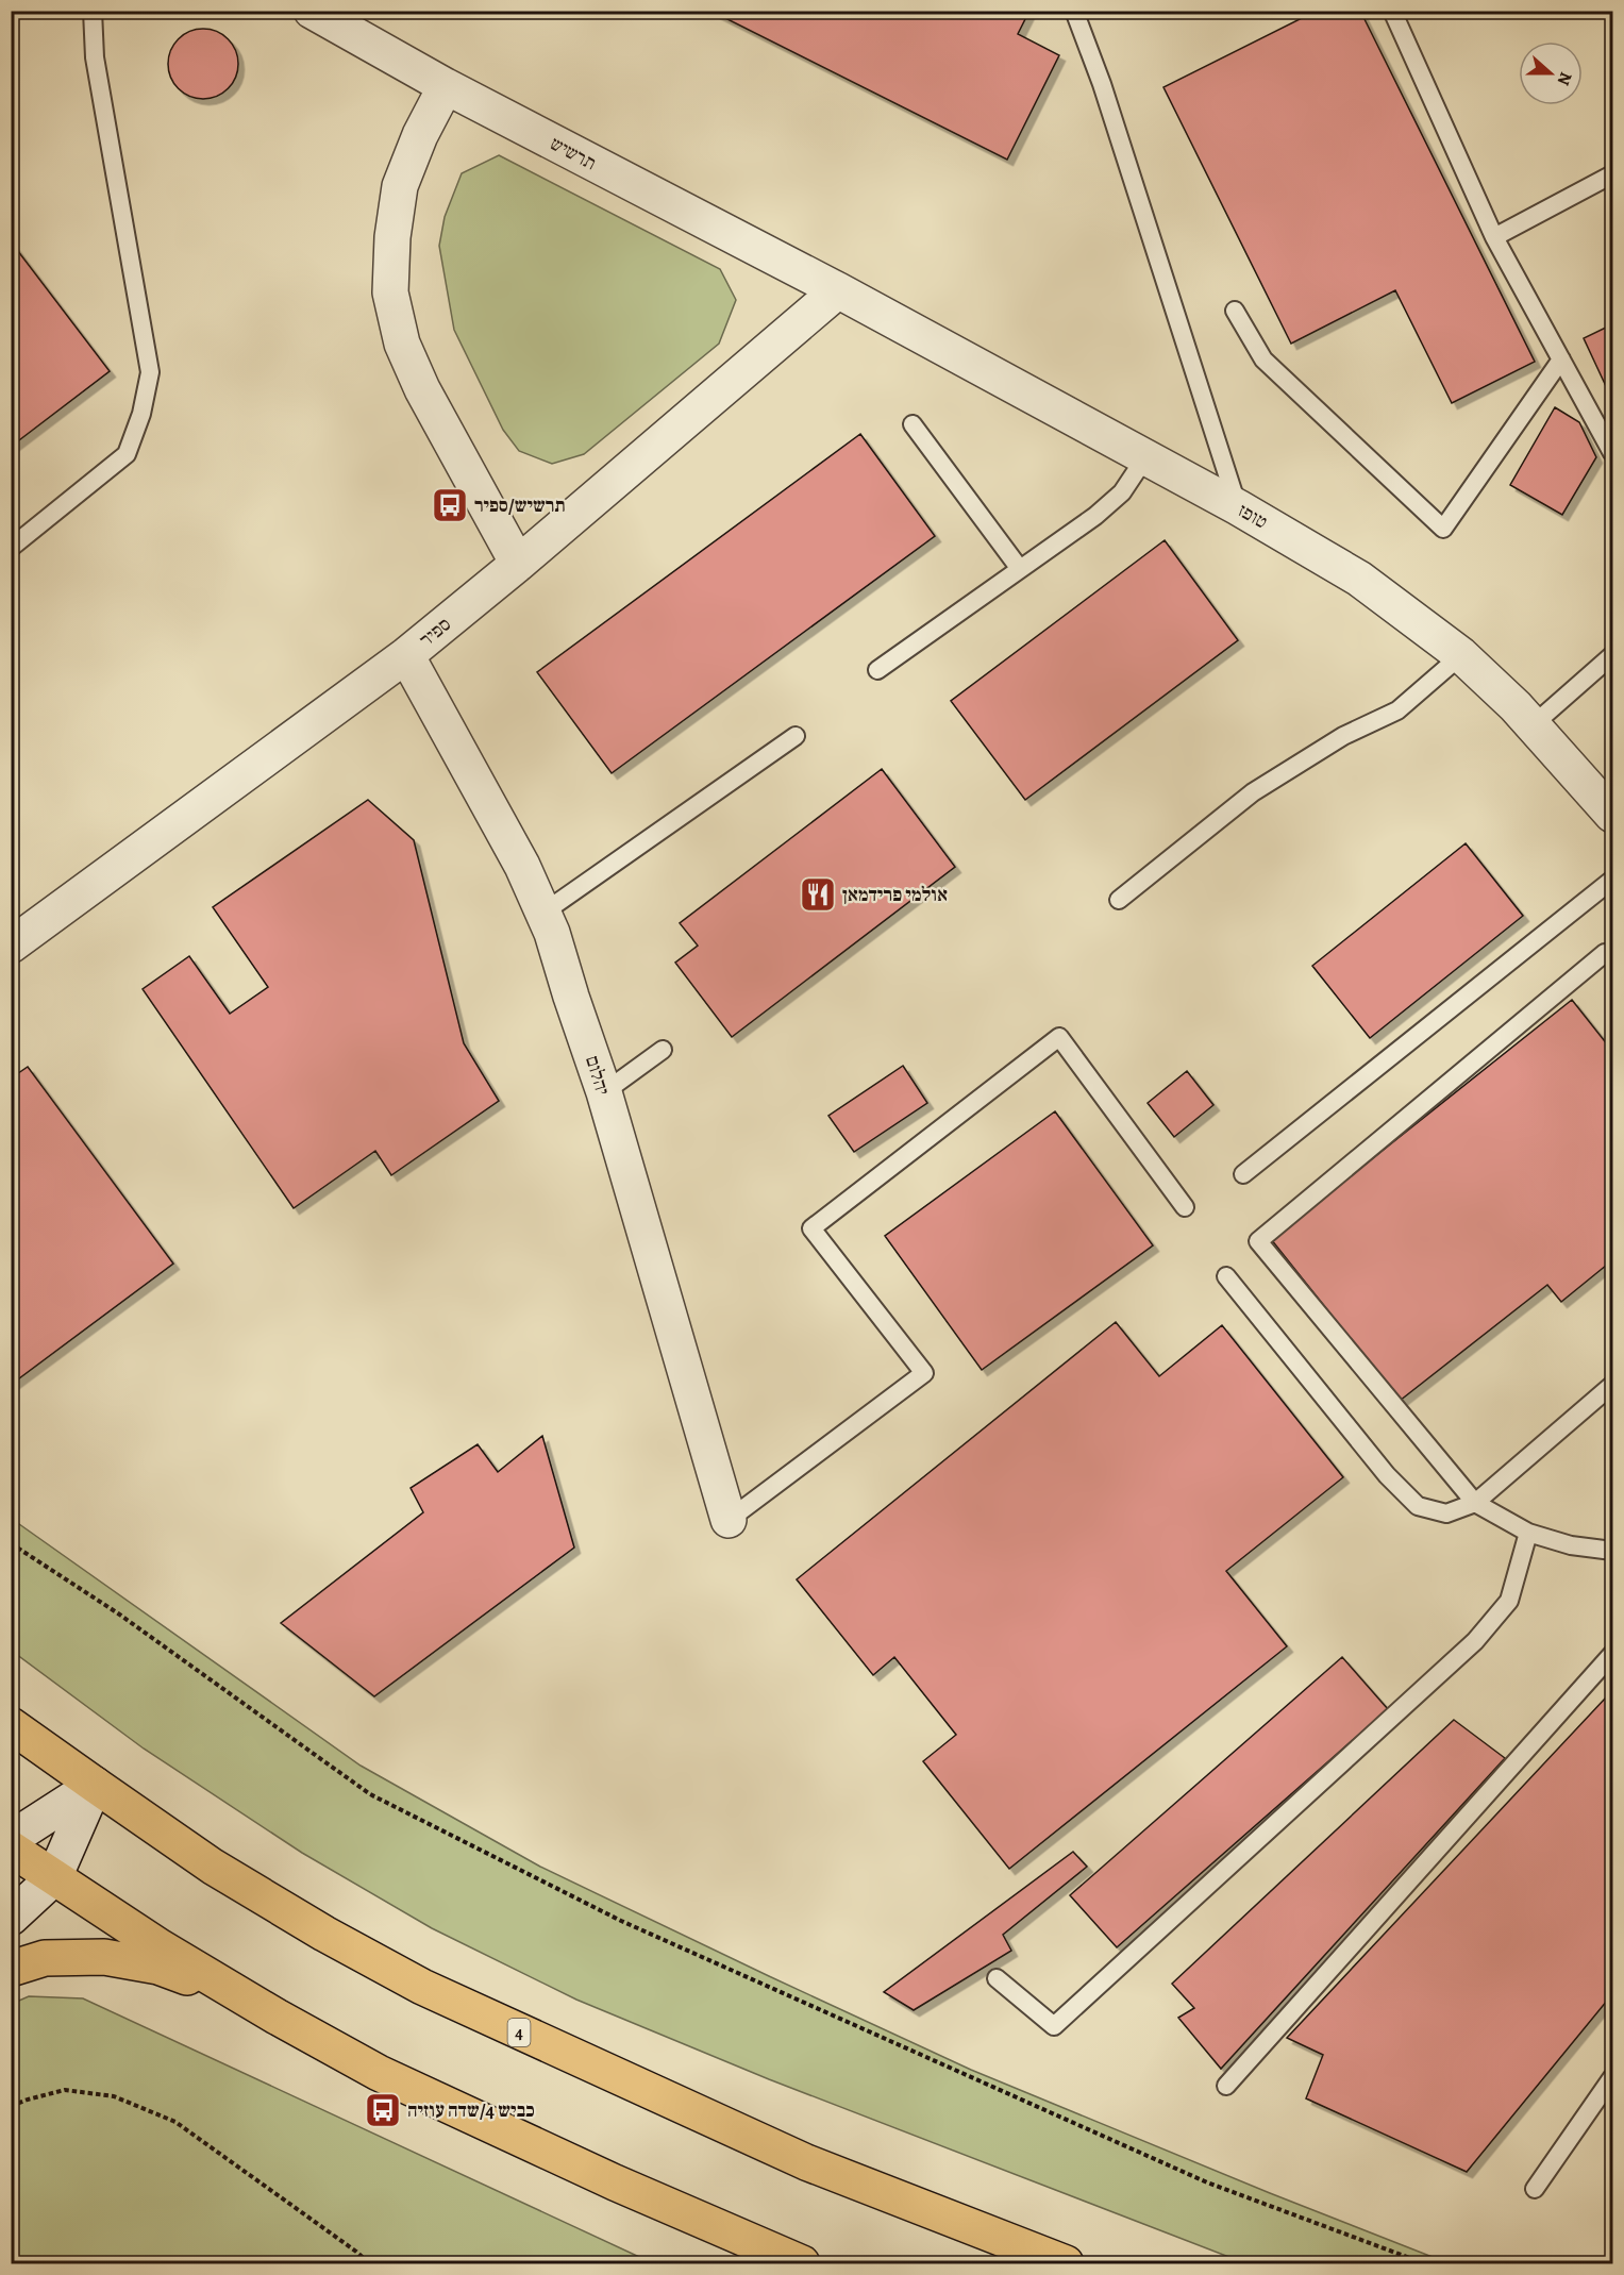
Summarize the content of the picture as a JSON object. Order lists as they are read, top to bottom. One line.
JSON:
{"streets":{"highway":["4"],"street":["תרשיש","טופז","ספיר","יהלום"]},"crossings":[["תרשיש","טופז"],["תרשיש","ספיר"],["טופז","ספיר"],["ספיר","יהלום"]],"places":{"bus stop":["תרשיש/ספיר","כביש 4/שדה עוזיה"],"restaurant":["אולמי פרידמאן"]},"north":"right"}
